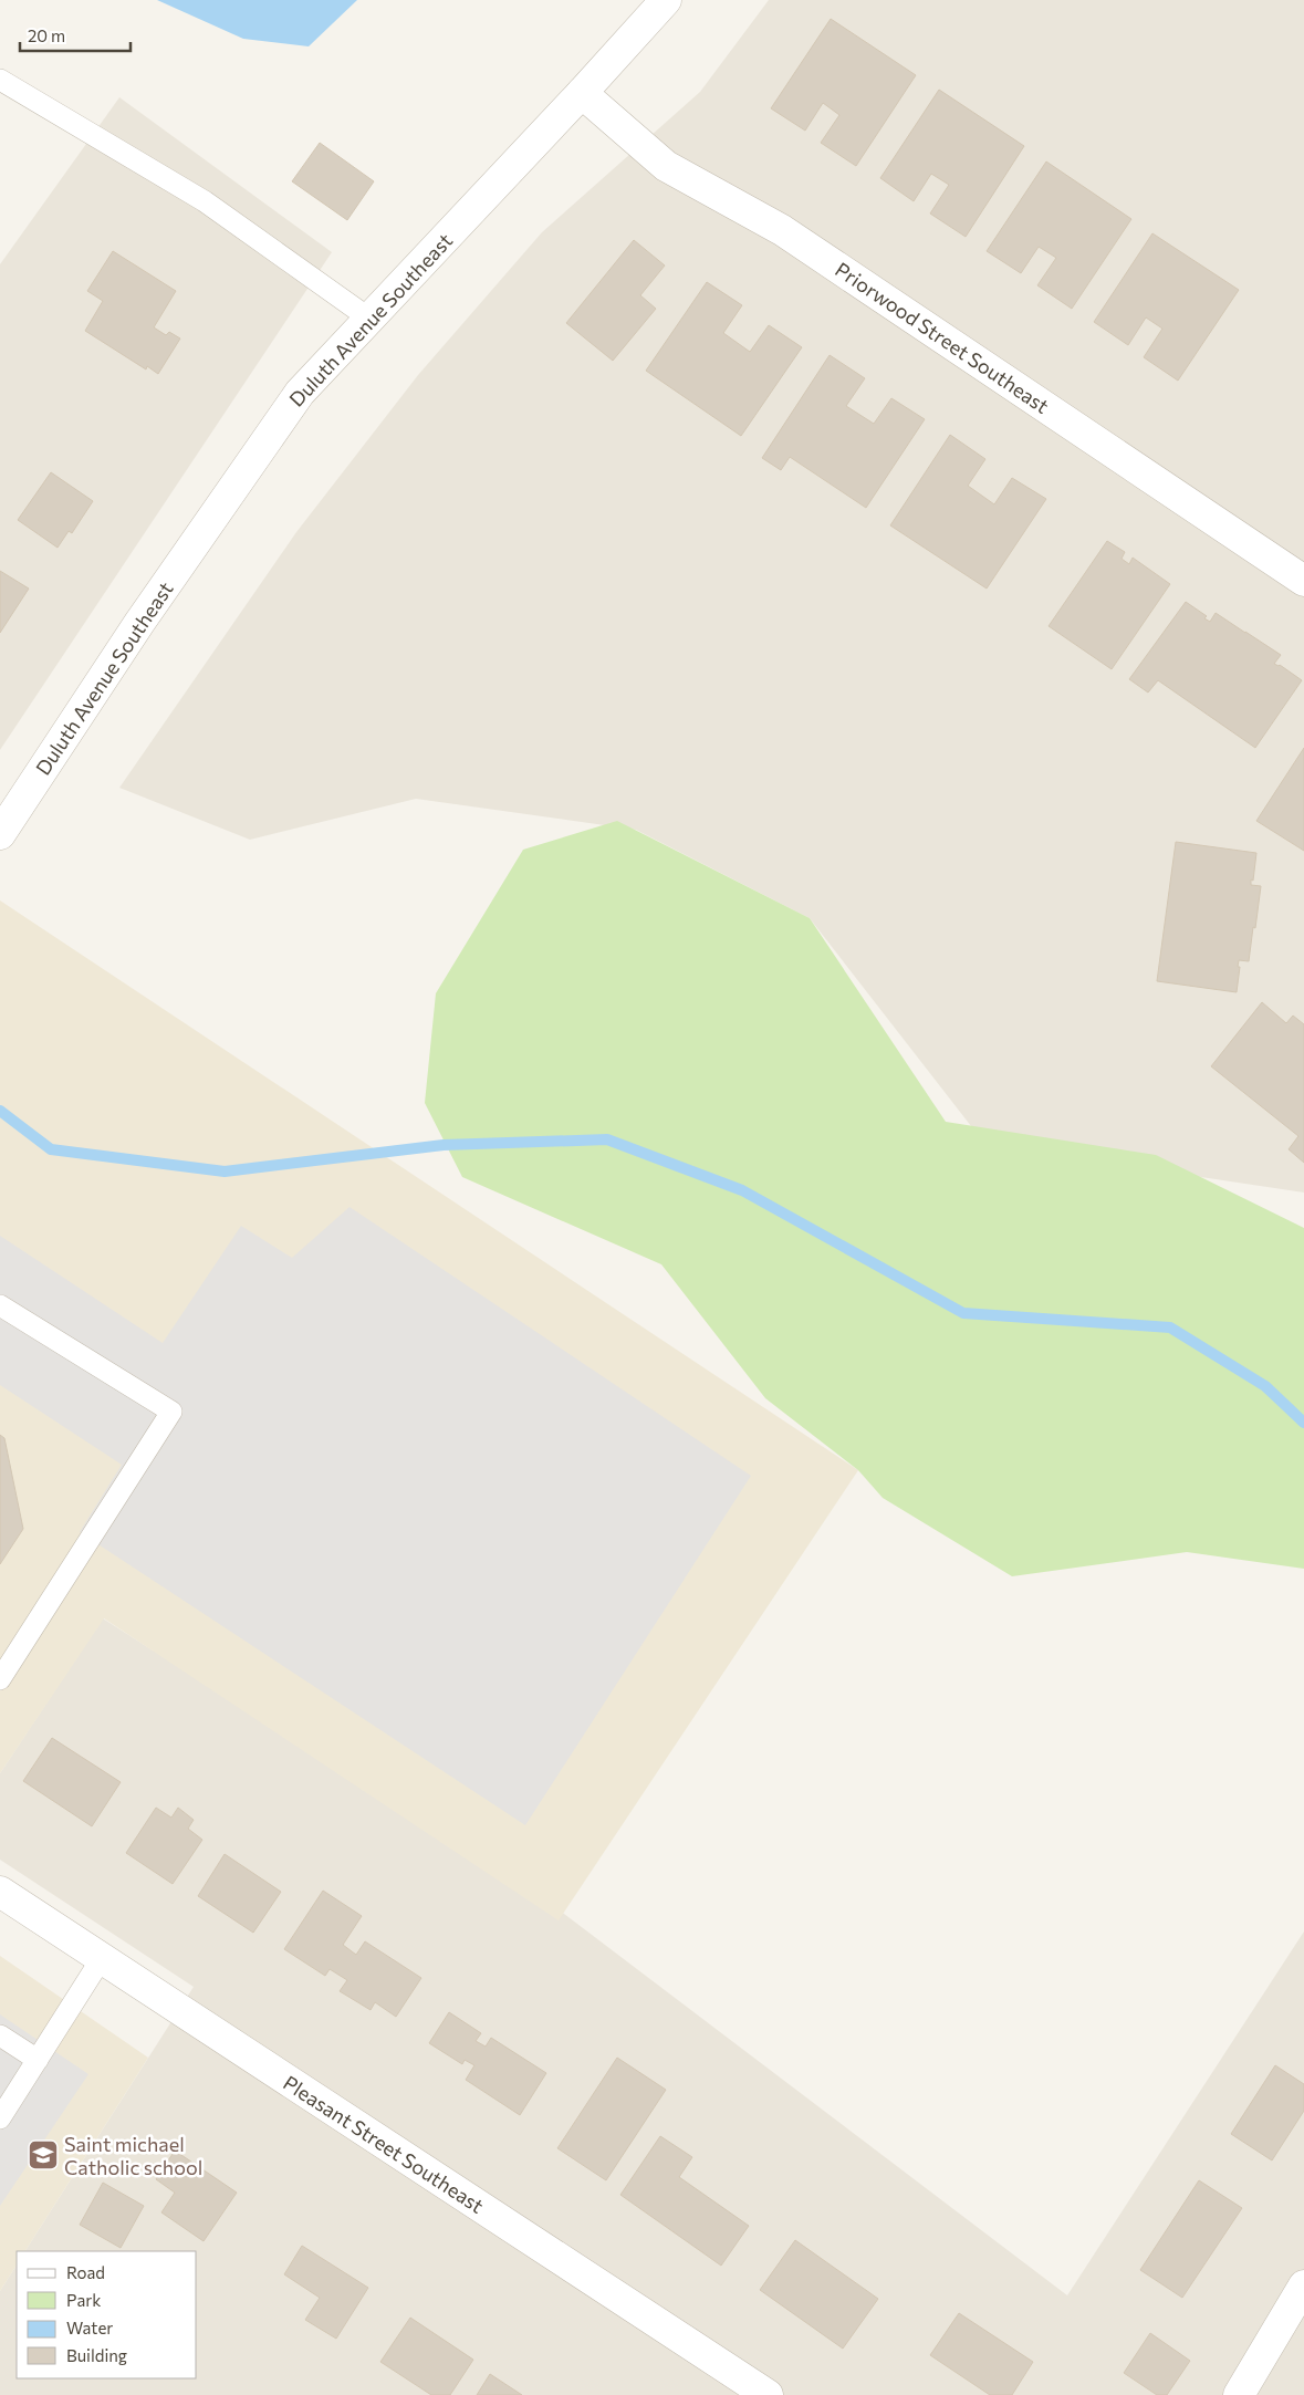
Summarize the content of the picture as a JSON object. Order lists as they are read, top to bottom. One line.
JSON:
{"streets":{"street":["Duluth Avenue Southeast","Priorwood Street Southeast","Pleasant Street Southeast"]},"crossings":[["Duluth Avenue Southeast","Priorwood Street Southeast"]],"places":{"school or university":["Saint michael Catholic school"]},"legend":["Road","Park","Water","Building"],"scale_bar":"20 m"}
